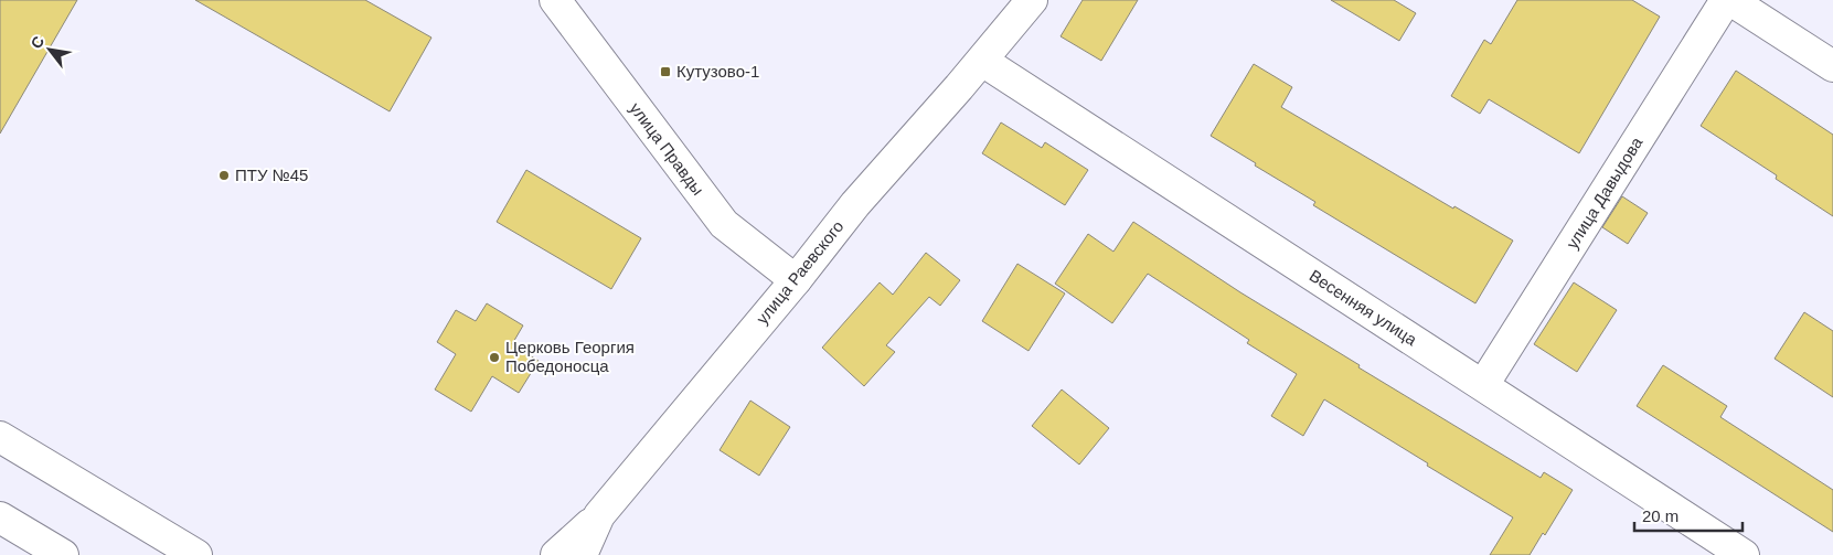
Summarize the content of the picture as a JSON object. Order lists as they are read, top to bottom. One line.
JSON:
{"streets":{"street":["улица Правды","улица Давыдова","улица Раевского","Весенняя улица"]},"crossings":[["улица Правды","улица Раевского"],["улица Давыдова","Весенняя улица"],["улица Раевского","Весенняя улица"]],"places":{"transit":["Кутузово-1"],"other":["ПТУ №45","Церковь Георгия Победоносца"]},"scale_bar":"20 m","north":"top left"}
